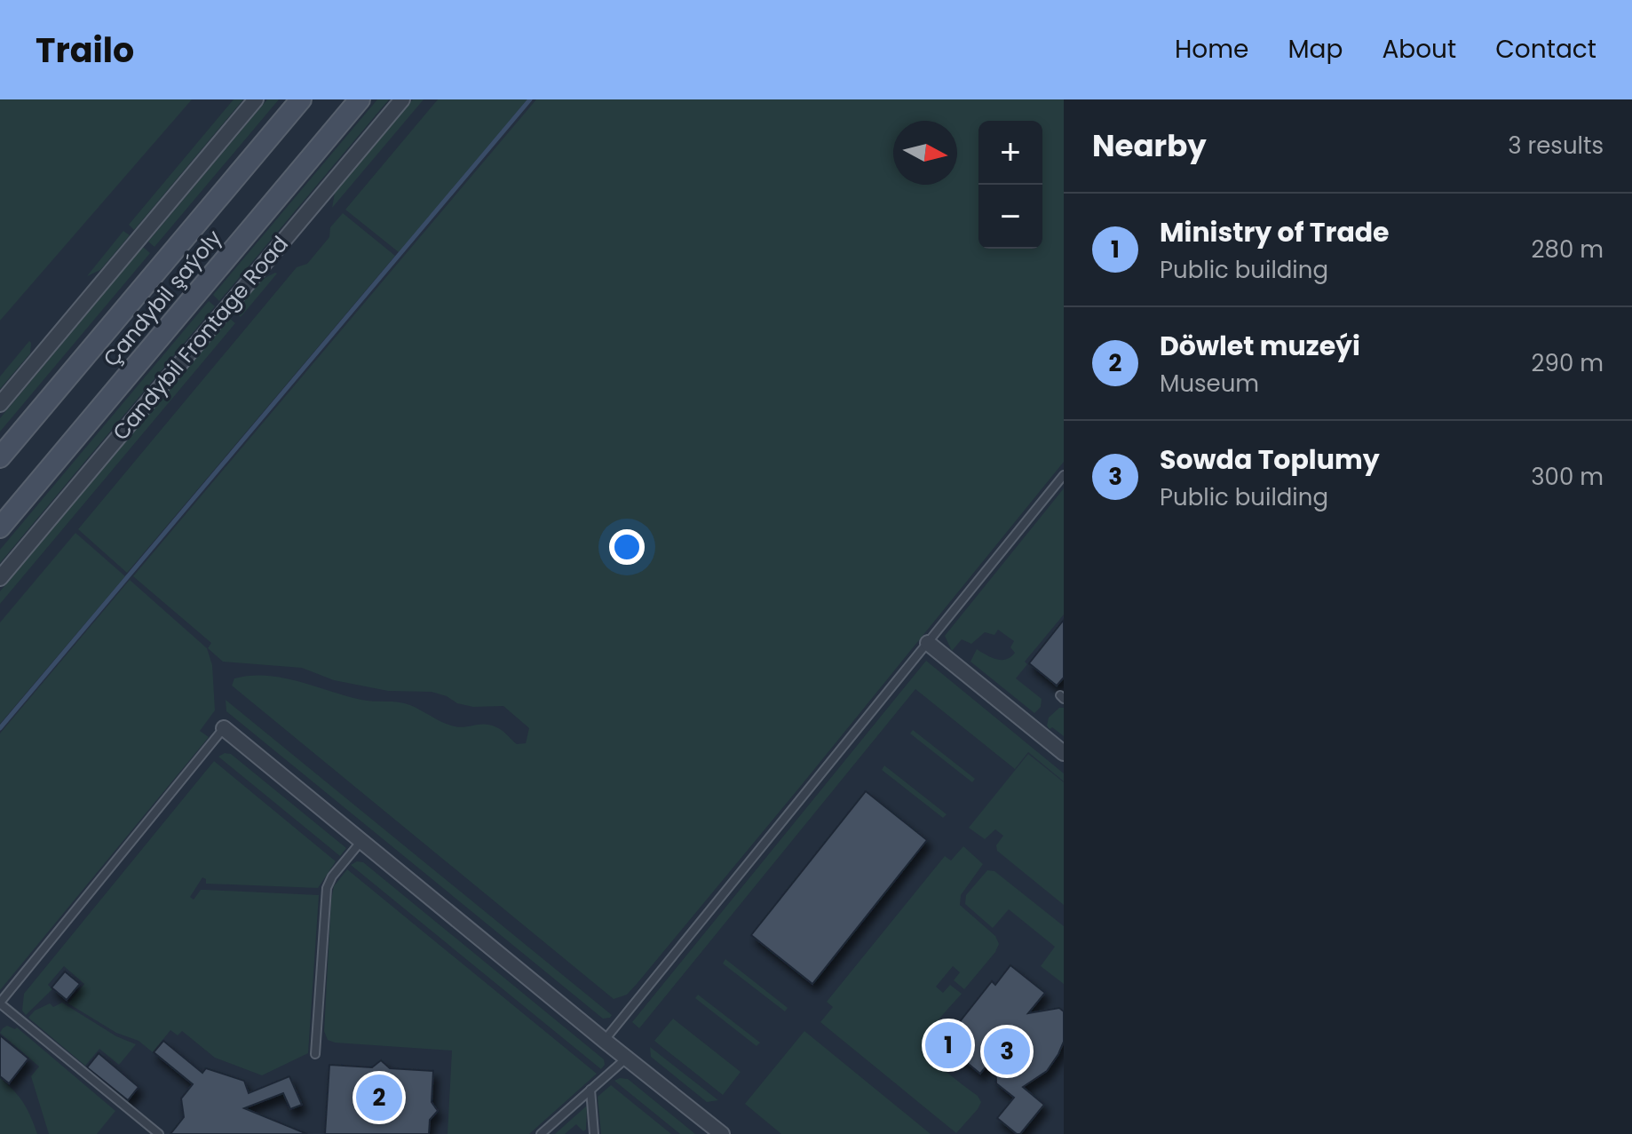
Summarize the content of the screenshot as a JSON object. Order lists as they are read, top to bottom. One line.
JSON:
{"streets":{"main road":["Çandybil şaýoly"],"street":["Candybil Frontage Road"]},"north":"right","page":{"header":"Trailo","nav":["Home","Map","About","Contact"],"heading":["Nearby","3 results"],"map_buttons":["+","−"],"list":[{"mark":"1","name":"Ministry of Trade","note":"Public building","value":"280 m"},{"mark":"2","name":"Döwlet muzeýi","note":"Museum","value":"290 m"},{"mark":"3","name":"Sowda Toplumy","note":"Public building","value":"300 m"}],"pins":["1","3","2"]}}
